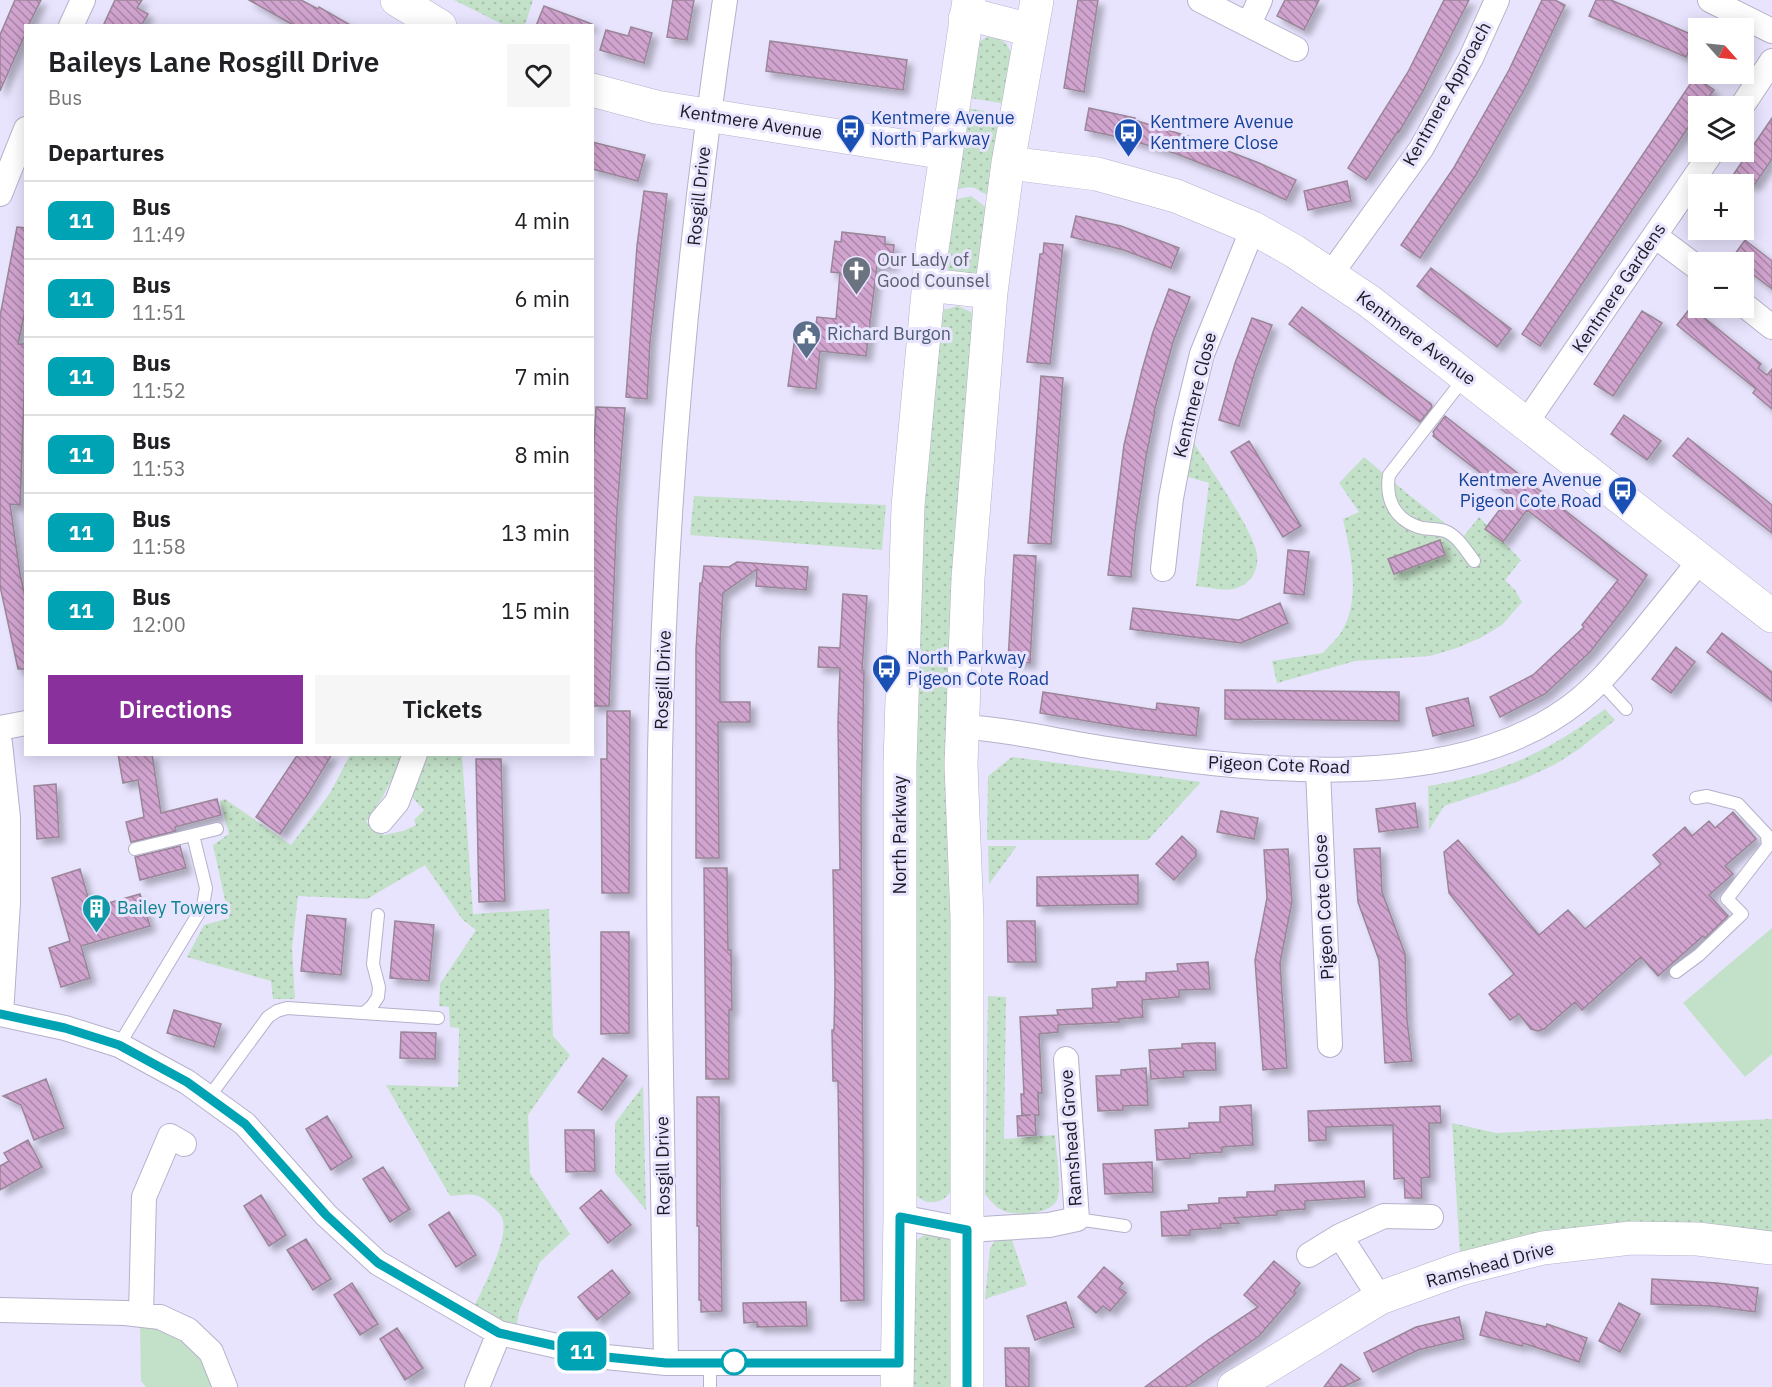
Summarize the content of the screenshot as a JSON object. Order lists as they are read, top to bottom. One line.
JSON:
{"streets":{"street":["Kentmere Approach","Kentmere Avenue","Rosgill Drive","Kentmere Gardens","Kentmere Close","Pigeon Cote Road","North Parkway","Pigeon Cote Close","Ramshead Grove","Ramshead Drive"]},"crossings":[["Kentmere Approach","Kentmere Avenue"],["Kentmere Avenue","Rosgill Drive"],["Kentmere Avenue","Kentmere Gardens"],["Kentmere Avenue","Kentmere Close"],["Kentmere Avenue","Pigeon Cote Road"],["Kentmere Avenue","North Parkway"],["Pigeon Cote Road","North Parkway"],["Pigeon Cote Road","Pigeon Cote Close"],["North Parkway","Ramshead Grove"]],"places":{"bus stop":["Kentmere Avenue North Parkway","Kentmere Avenue Kentmere Close","Kentmere Avenue Pigeon Cote Road","North Parkway Pigeon Cote Road"],"church":["Our Lady of Good Counsel"],"public building":["Richard Burgon"],"building":["Bailey Towers"]},"lines":["bus line 11"],"north":"bottom right","page":{"on_map":"11","map_buttons":["+","−"],"heading":[["Baileys Lane Rosgill Drive","Bus"],"Departures"],"list":[{"mark":"11","name":"Bus","note":"11:49","value":"4 min"},{"mark":"11","name":"Bus","note":"11:51","value":"6 min"},{"mark":"11","name":"Bus","note":"11:52","value":"7 min"},{"mark":"11","name":"Bus","note":"11:53","value":"8 min"},{"mark":"11","name":"Bus","note":"11:58","value":"13 min"},{"mark":"11","name":"Bus","note":"12:00","value":"15 min"}],"buttons":["Directions","Tickets"]}}
